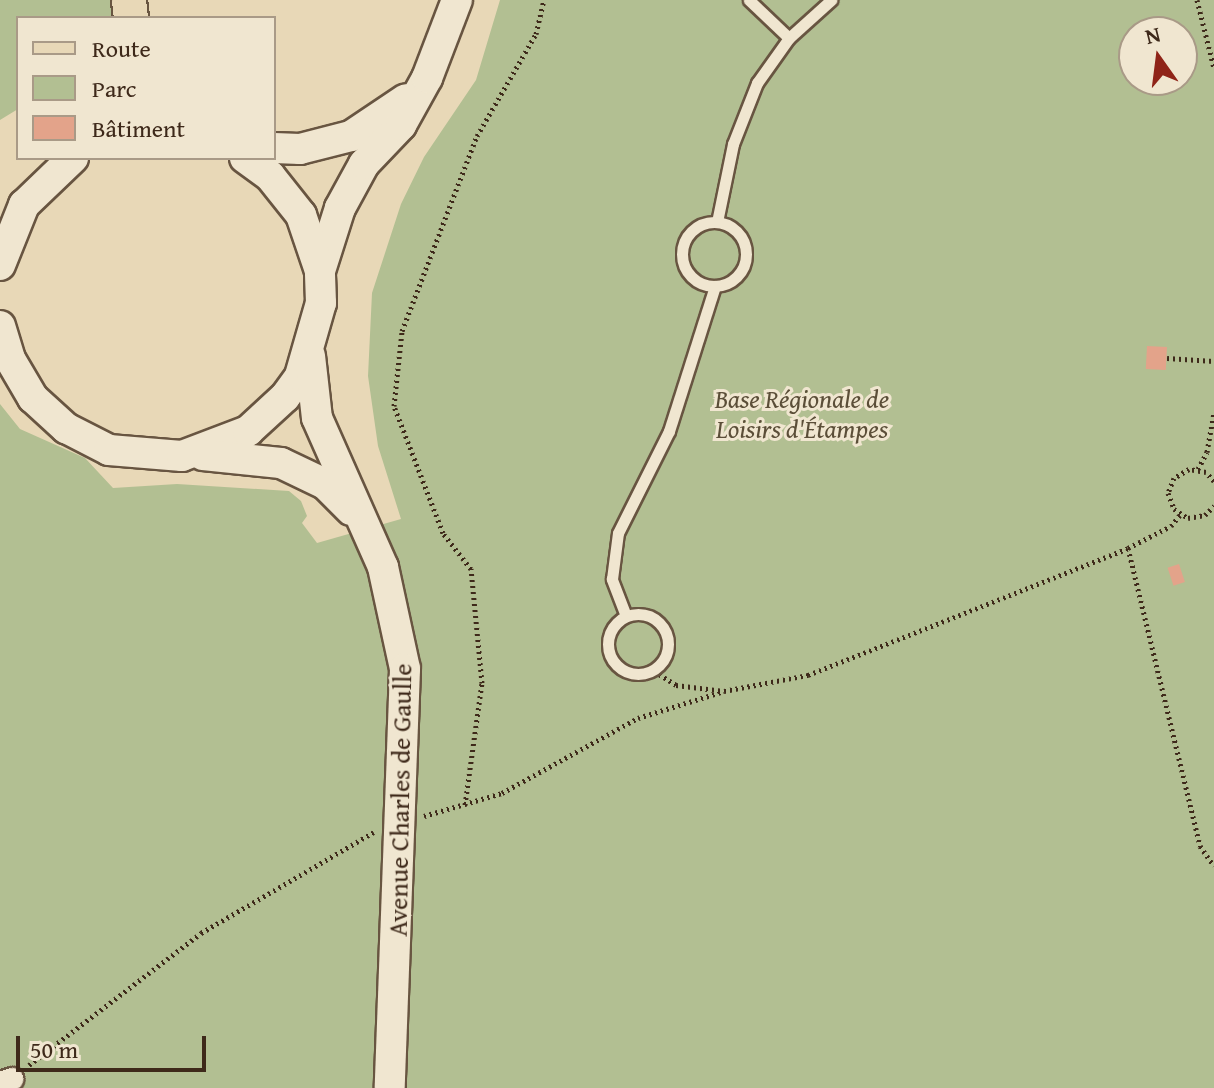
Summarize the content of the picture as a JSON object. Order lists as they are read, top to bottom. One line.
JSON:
{"streets":{"main road":["Avenue Charles de Gaulle"]},"parks":["Base Régionale de Loisirs d'Étampes"],"legend":["Route","Parc","Bâtiment"],"scale_bar":"50 m","north":"top"}
